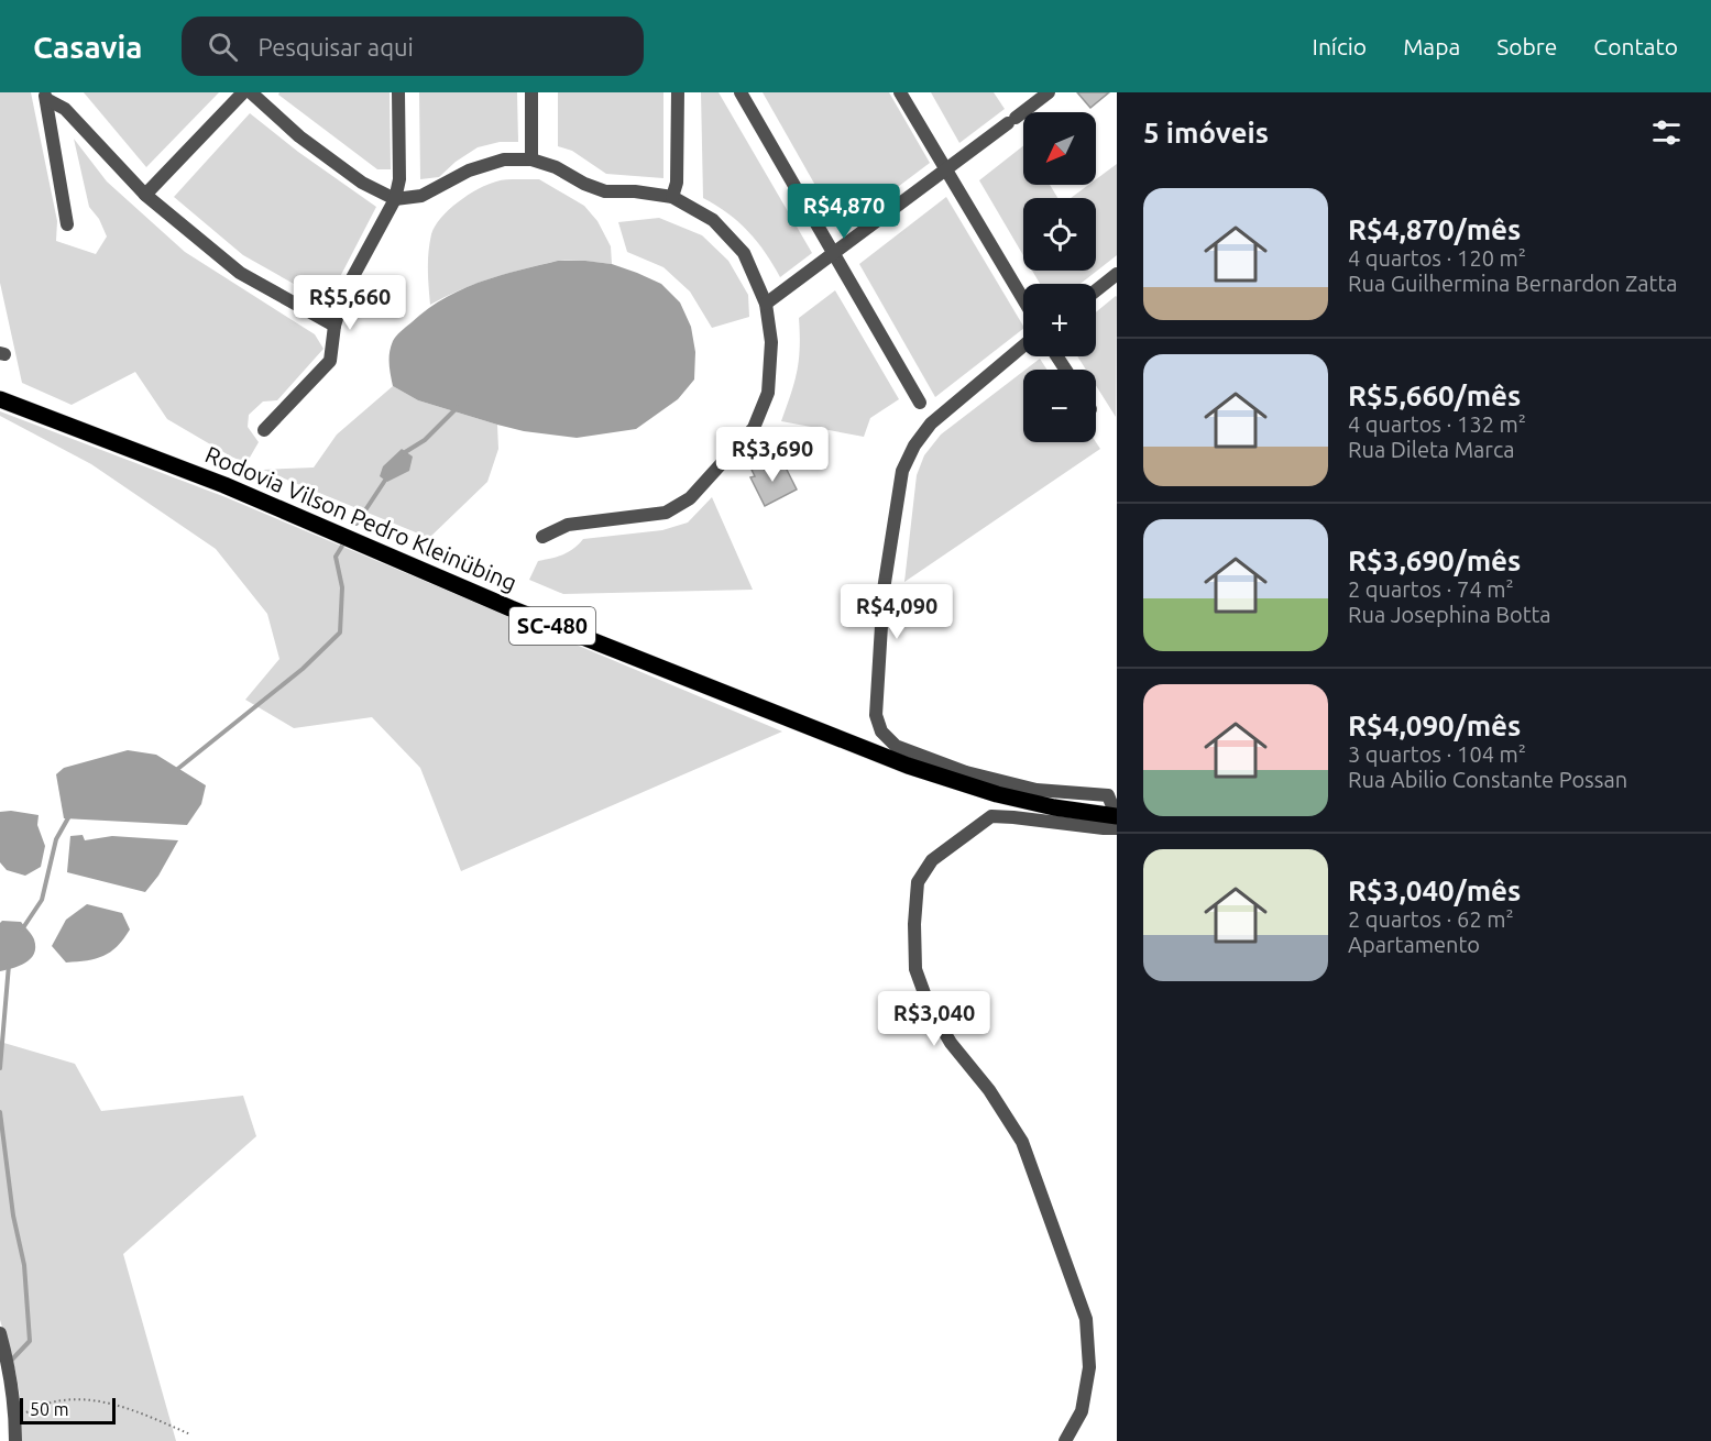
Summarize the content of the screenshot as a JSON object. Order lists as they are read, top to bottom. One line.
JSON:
{"streets":{"main road":["Rodovia Vilson Pedro Kleinübing","SC-480"]},"scale_bar":"50 m","north":"bottom left","page":{"header":"Casavia","search":"Pesquisar aqui","nav":["Início","Mapa","Sobre","Contato"],"heading":"5 imóveis","map_buttons":["+","−"],"list":[{"name":"R$4,870/mês","note":"4 quartos · 120 m² · Rua Guilhermina Bernardon Zatta"},{"name":"R$5,660/mês","note":"4 quartos · 132 m² · Rua Dileta Marca"},{"name":"R$3,690/mês","note":"2 quartos · 74 m² · Rua Josephina Botta"},{"name":"R$4,090/mês","note":"3 quartos · 104 m² · Rua Abilio Constante Possan"},{"name":"R$3,040/mês","note":"2 quartos · 62 m² · Apartamento"}],"price":["R$4,870","R$5,660","R$3,690","R$4,090","R$3,040"],"scale":"50 m"}}
